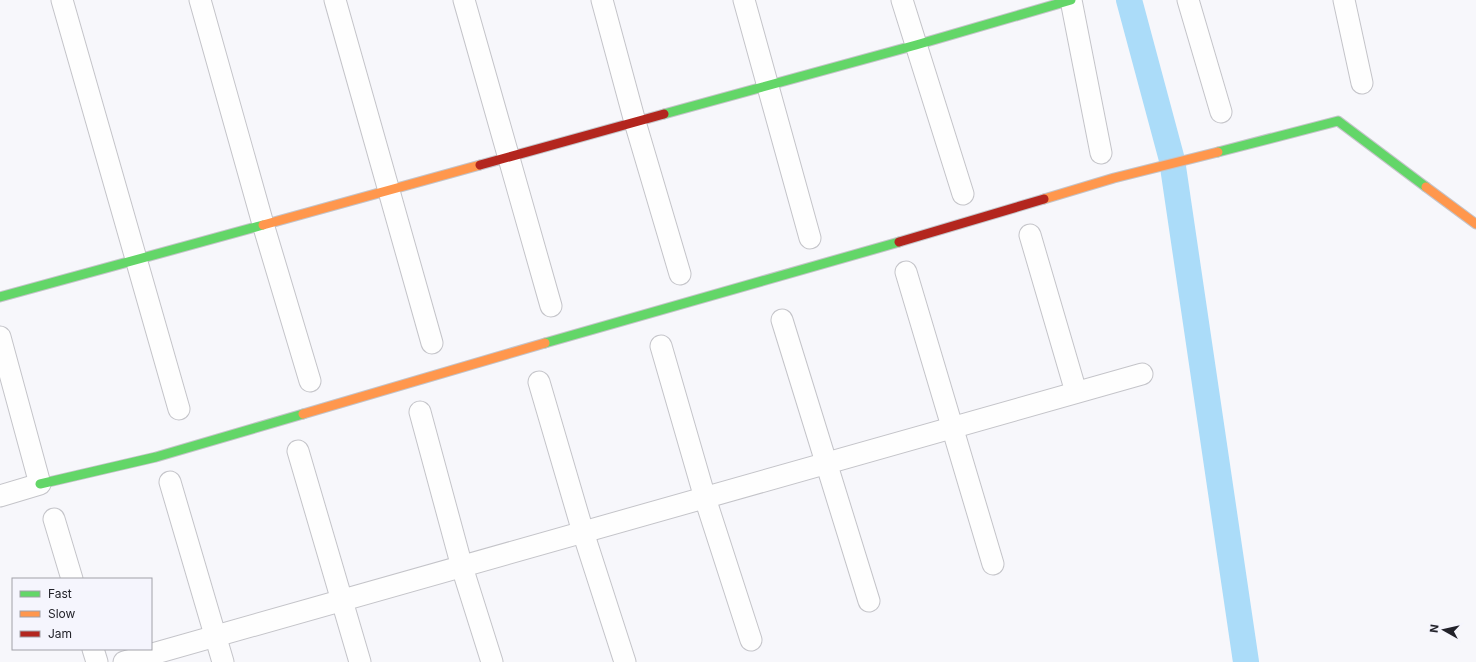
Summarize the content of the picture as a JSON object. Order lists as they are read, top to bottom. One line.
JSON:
{"legend":["Fast","Slow","Jam"],"north":"left"}
